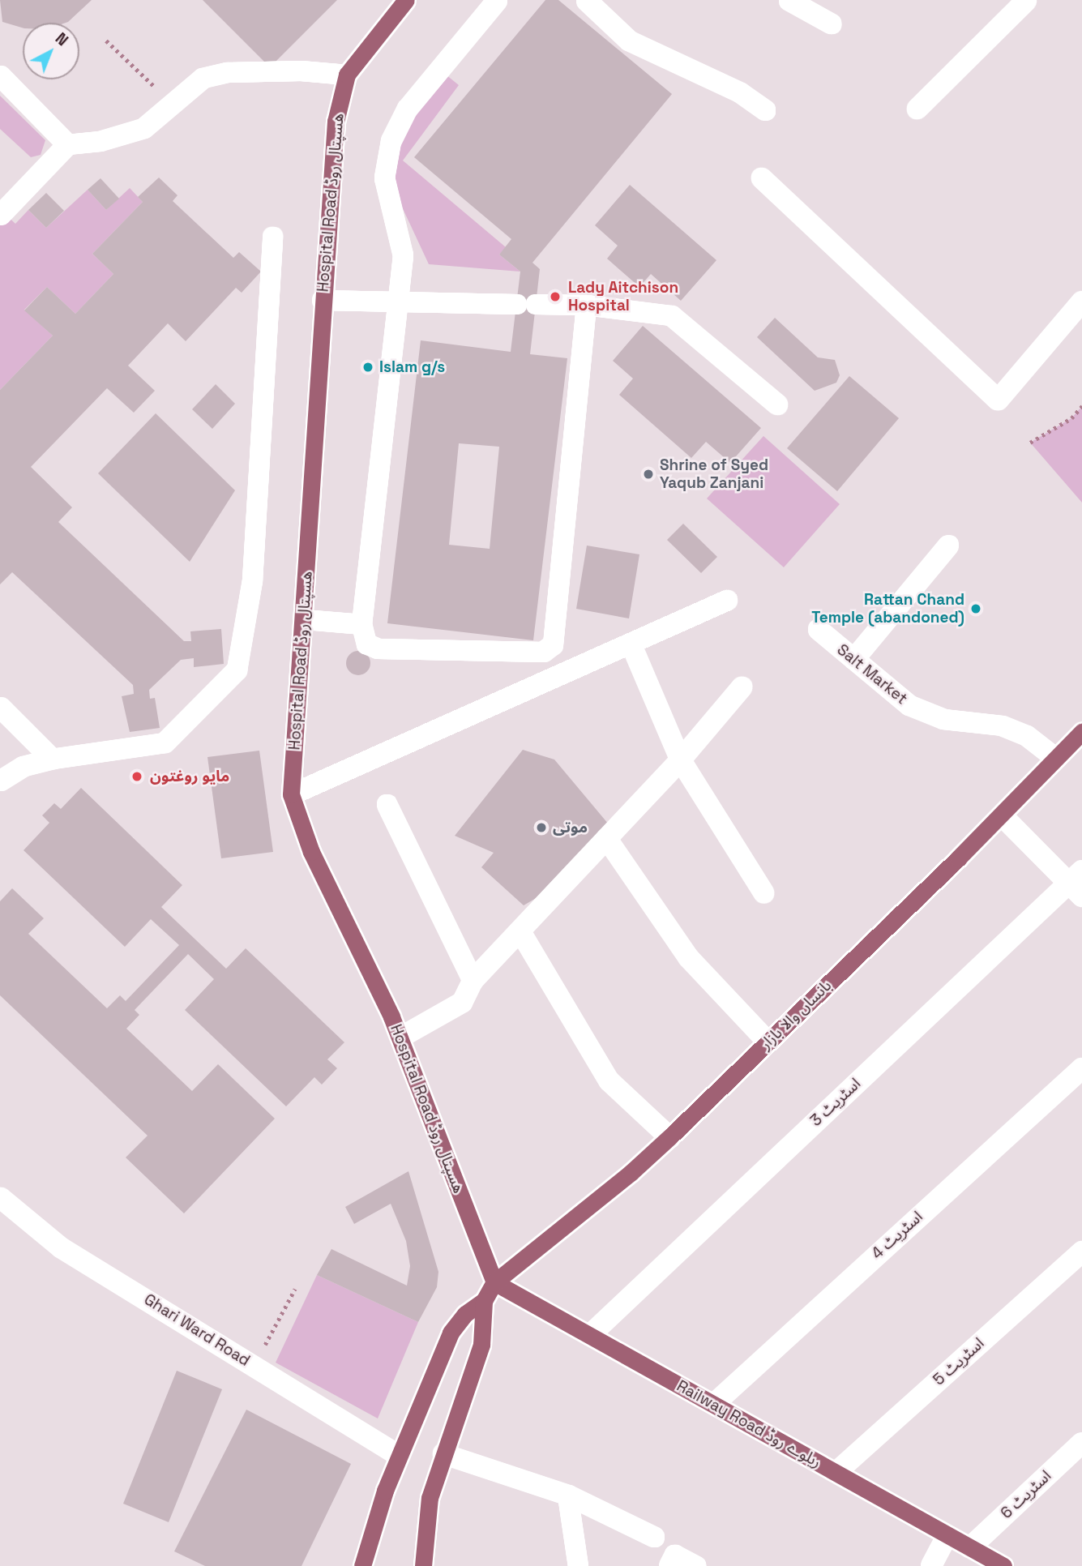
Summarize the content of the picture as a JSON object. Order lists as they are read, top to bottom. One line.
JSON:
{"streets":{"main road":["Hospital Road ھسپتال روڈ","بانساں والا بازار","Railway Road ریلوے روڈ"],"street":["Salt Market","اسٹریٹ 3","اسٹریٹ 4","Ghari Ward Road","اسٹریٹ 5","اسٹریٹ 6"]},"crossings":[["Hospital Road ھسپتال روڈ","بانساں والا بازار"],["Hospital Road ھسپتال روڈ","Railway Road ریلوے روڈ"],["Salt Market","بانساں والا بازار"],["بانساں والا بازار","Railway Road ریلوے روڈ"],["اسٹریٹ 3","Railway Road ریلوے روڈ"],["اسٹریٹ 4","Railway Road ریلوے روڈ"],["اسٹریٹ 5","Railway Road ریلوے روڈ"],["Railway Road ریلوے روڈ","اسٹریٹ 6"]],"places":["Lady Aitchison Hospital","Islam g/s","Shrine of Syed Yaqub Zanjani","Rattan Chand Temple (abandoned)","مایو روغتون","موتی"],"north":"top right"}
